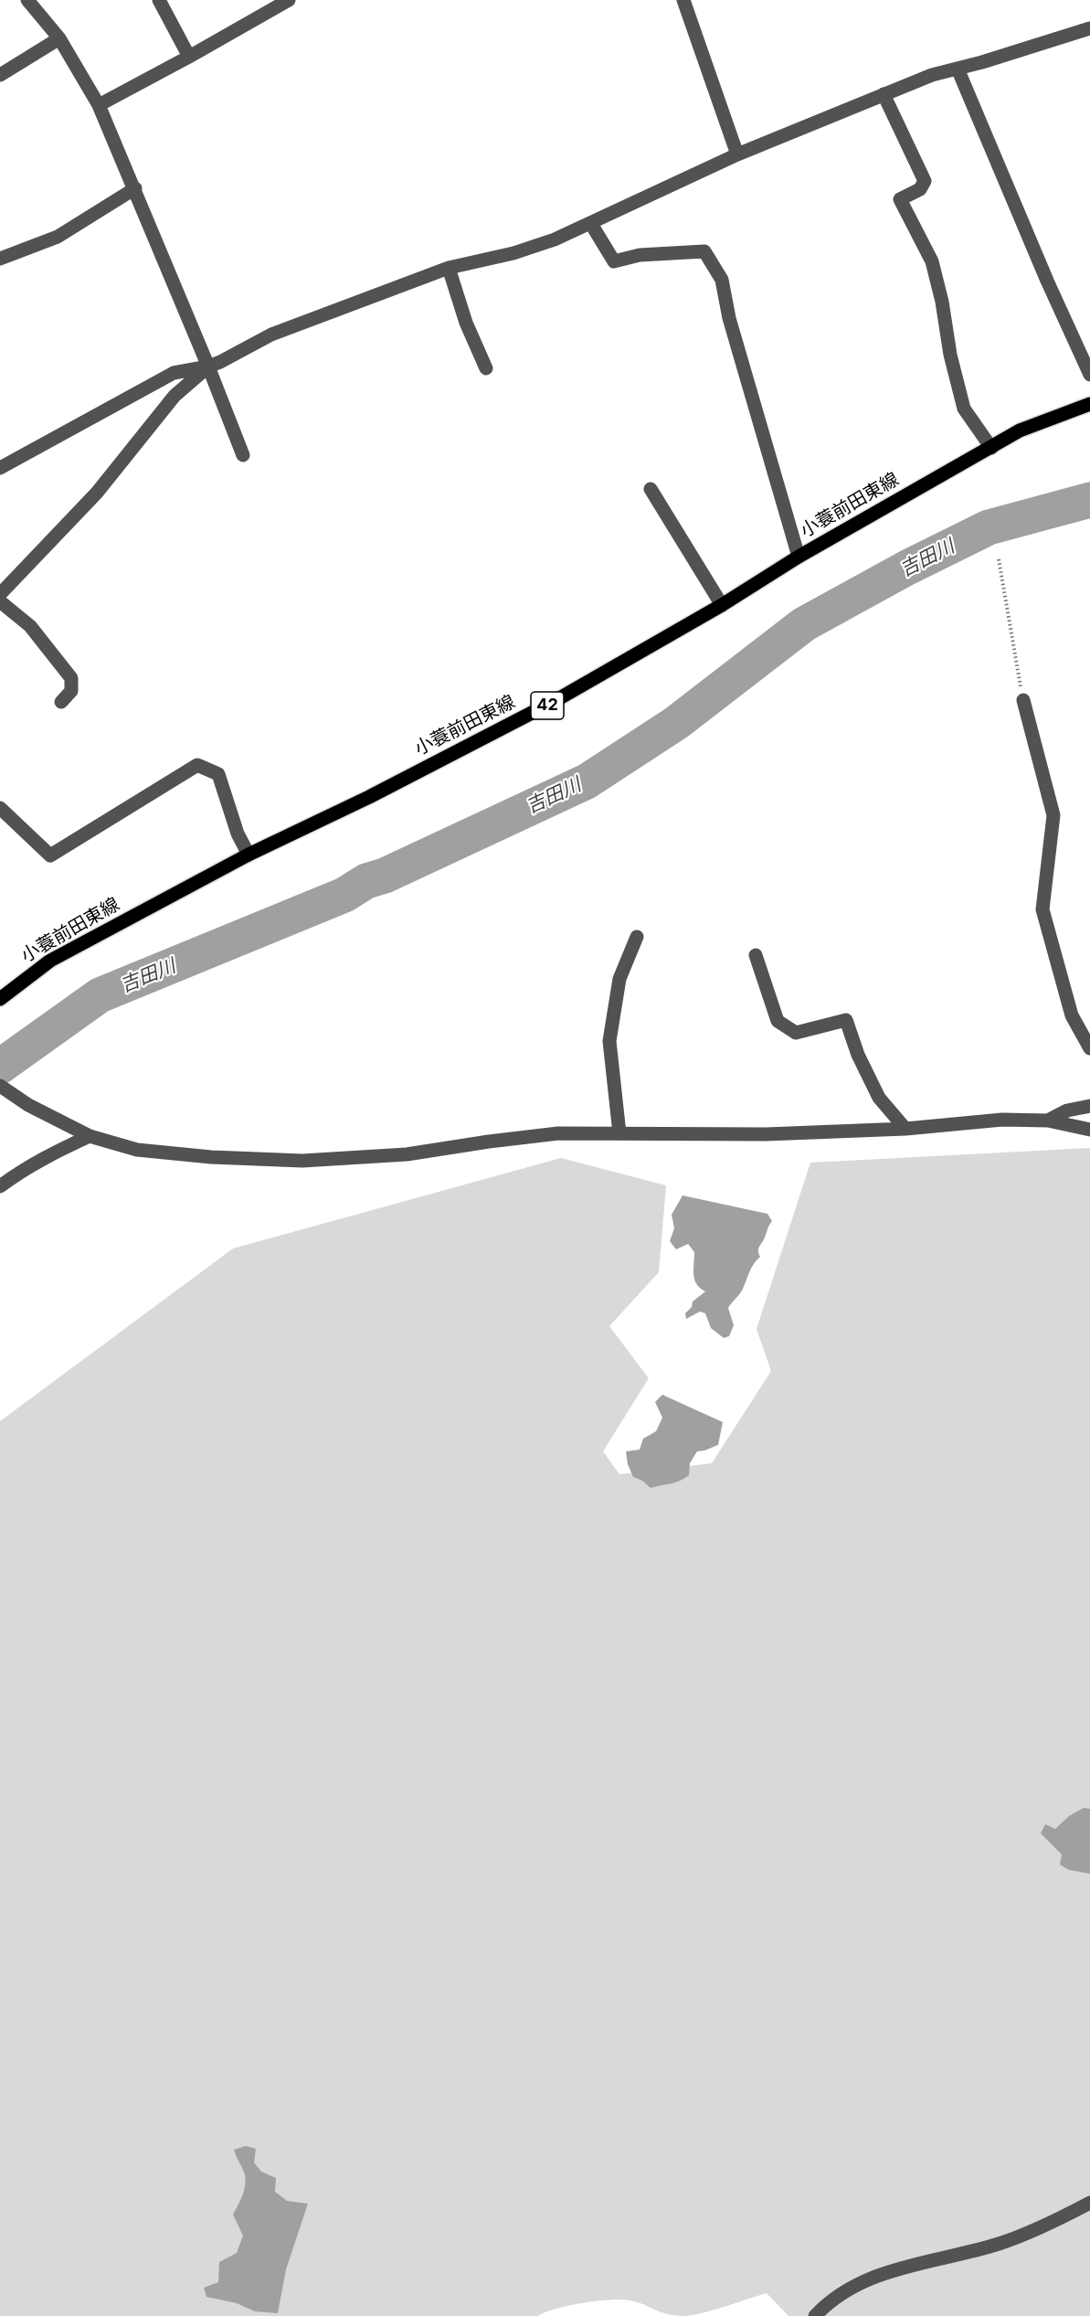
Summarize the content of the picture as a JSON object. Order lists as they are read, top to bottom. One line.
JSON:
{"streets":{"main road":["小蓑前田東線","42"]},"water":["吉田川"]}
